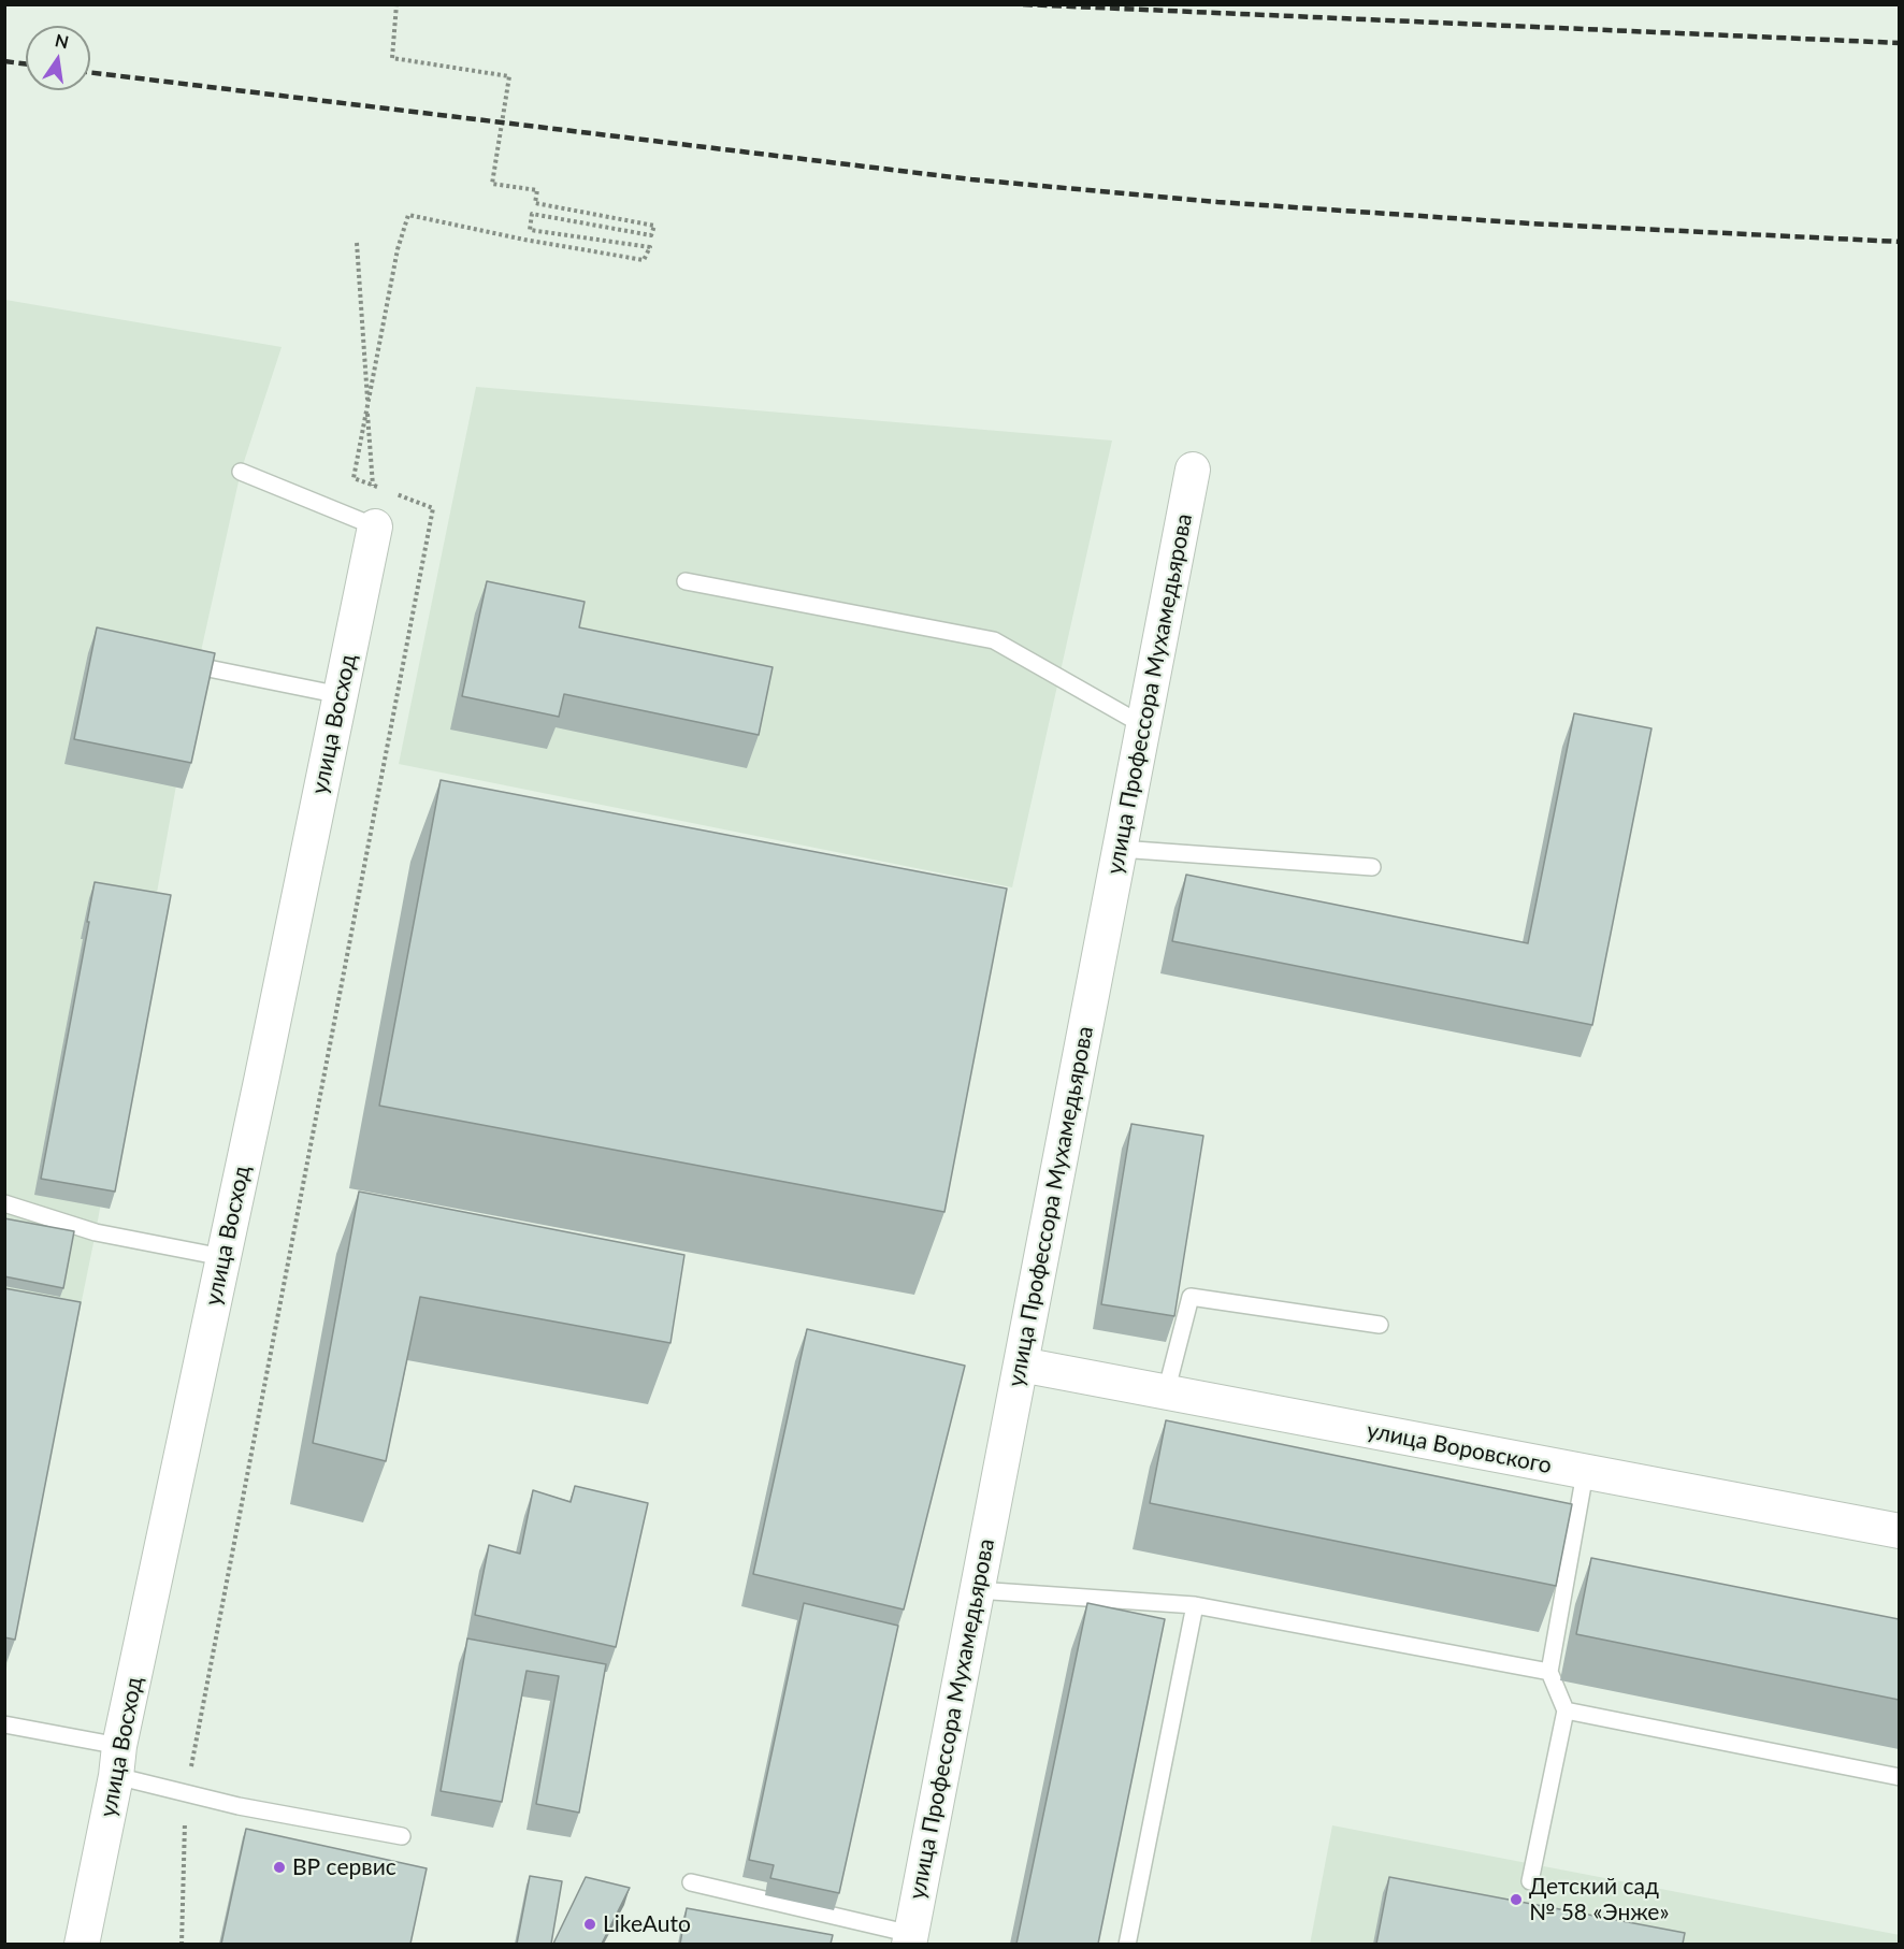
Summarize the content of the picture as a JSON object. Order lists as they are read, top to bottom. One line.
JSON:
{"streets":{"street":["улица Профессора Мухамедьярова","улица Восход","улица Воровского"]},"crossings":[["улица Профессора Мухамедьярова","улица Воровского"]],"places":["ВР сервис","Детский сад № 58 «Энже»","LikeAuto"],"north":"top"}
